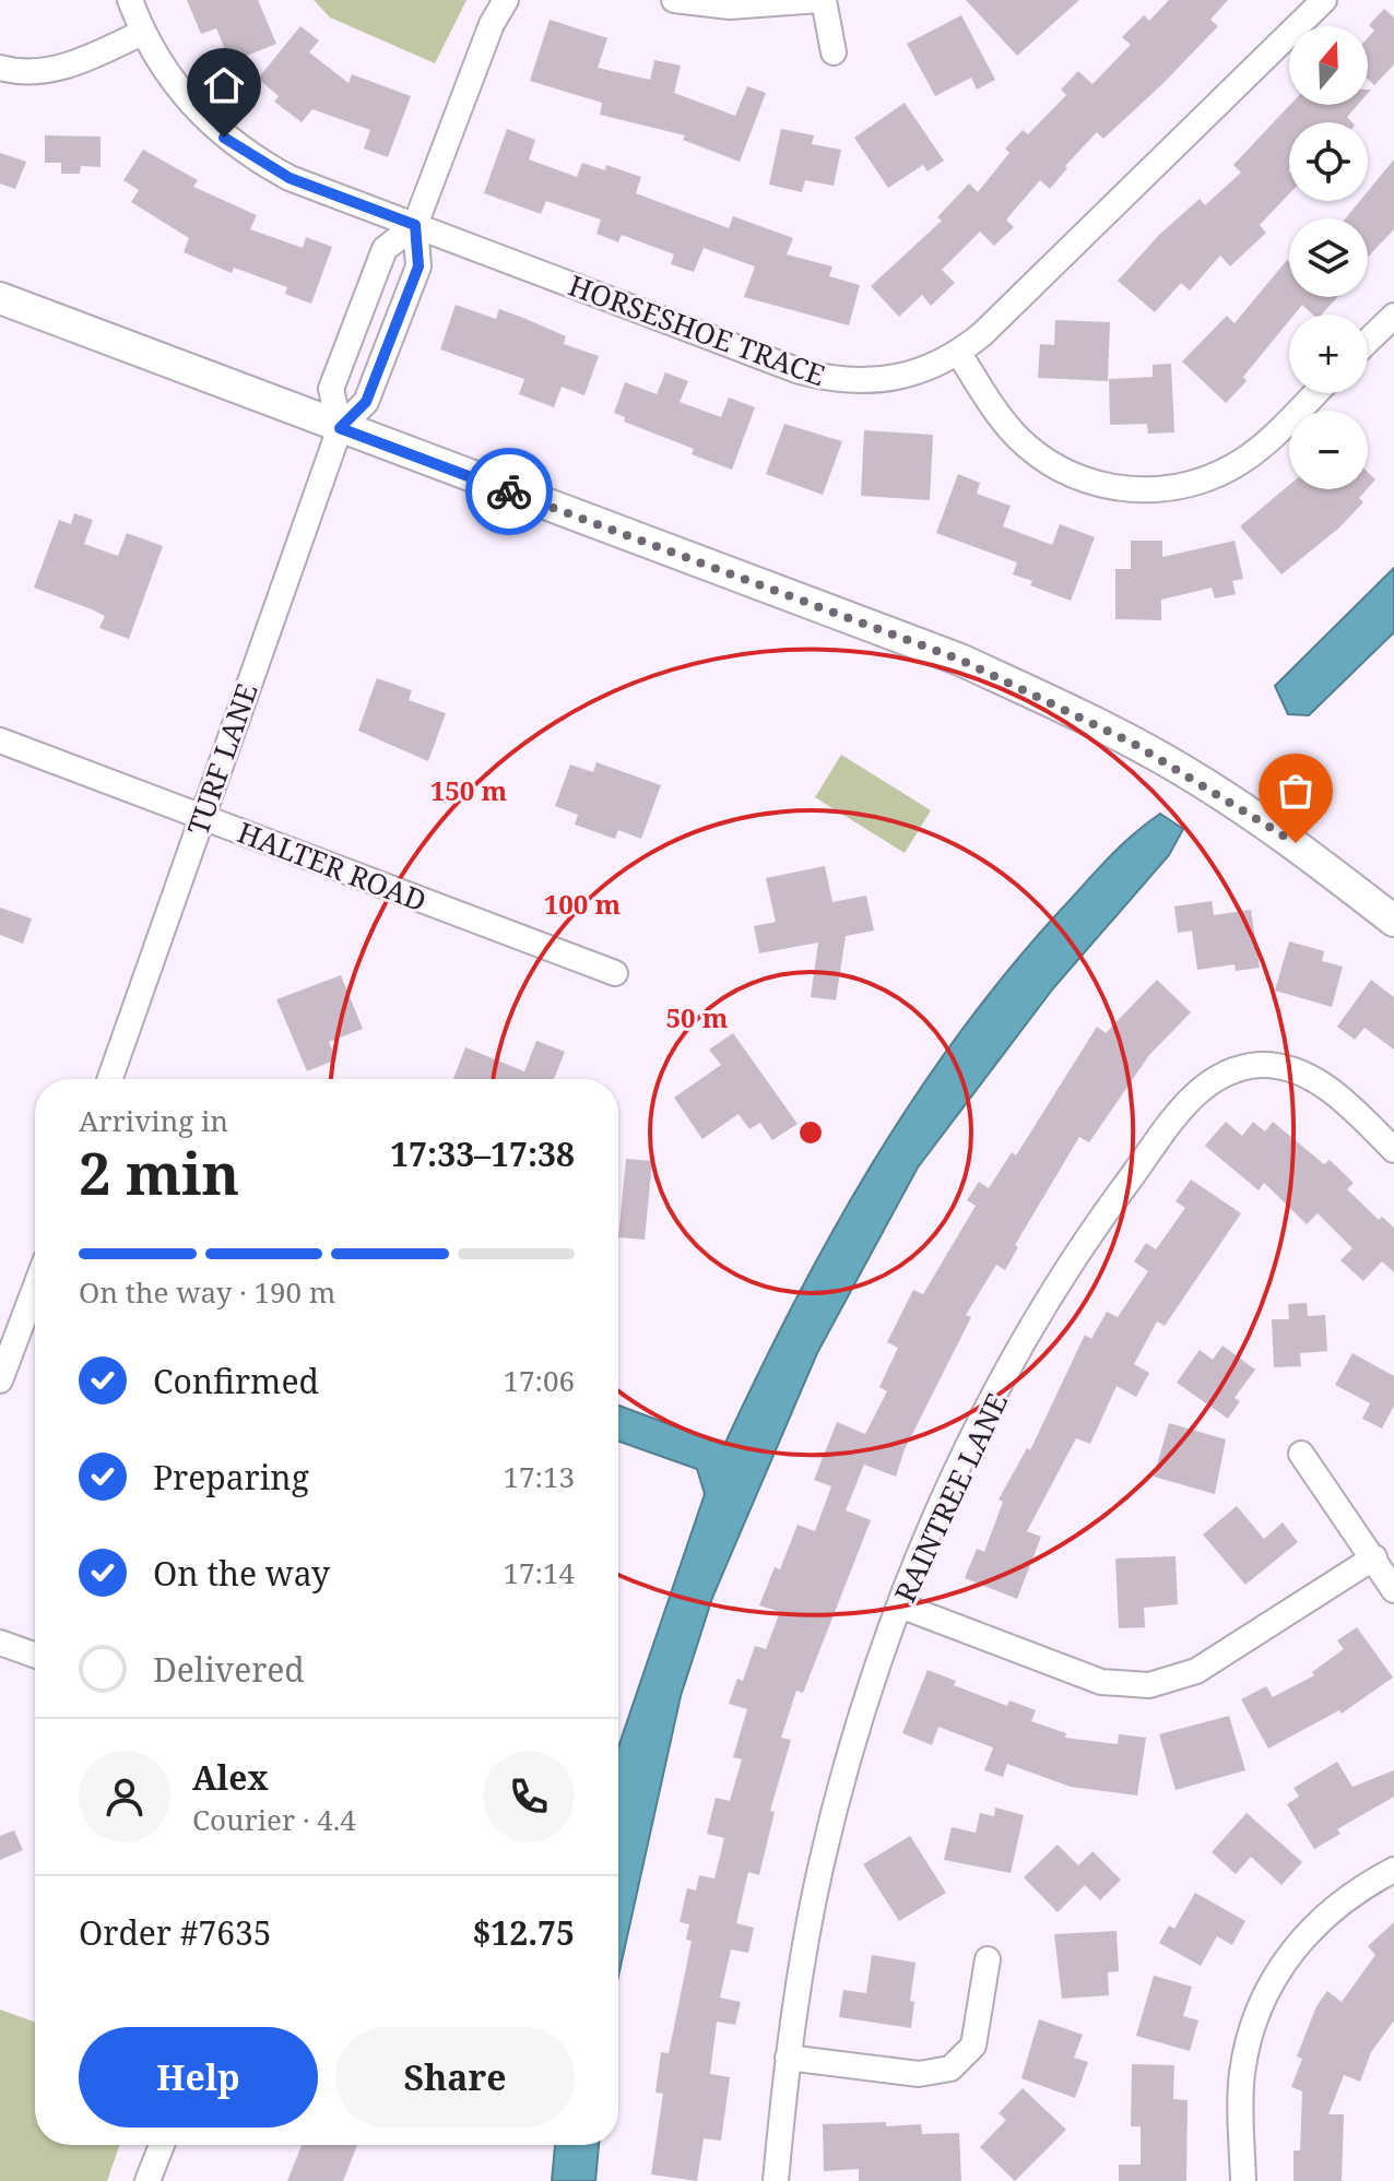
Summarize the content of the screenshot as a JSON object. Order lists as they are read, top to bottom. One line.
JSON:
{"streets":{"street":["HORSESHOE TRACE","TURF LANE","HALTER ROAD","RAINTREE LANE"]},"crossings":[["HORSESHOE TRACE","TURF LANE"],["TURF LANE","HALTER ROAD"]],"north":"top","page":{"map_buttons":["+","−"],"heading":["2 min","Arriving in","17:33–17:38"],"panel":["Alex","Courier · 4.4","Order #7635","$12.75"],"bar":"On the way · 190 m","list":[["Confirmed","17:06"],["Preparing","17:13"],["On the way","17:14"],"Delivered"],"buttons":["Help","Share"]},"rings":["150 m","100 m","50 m"]}
